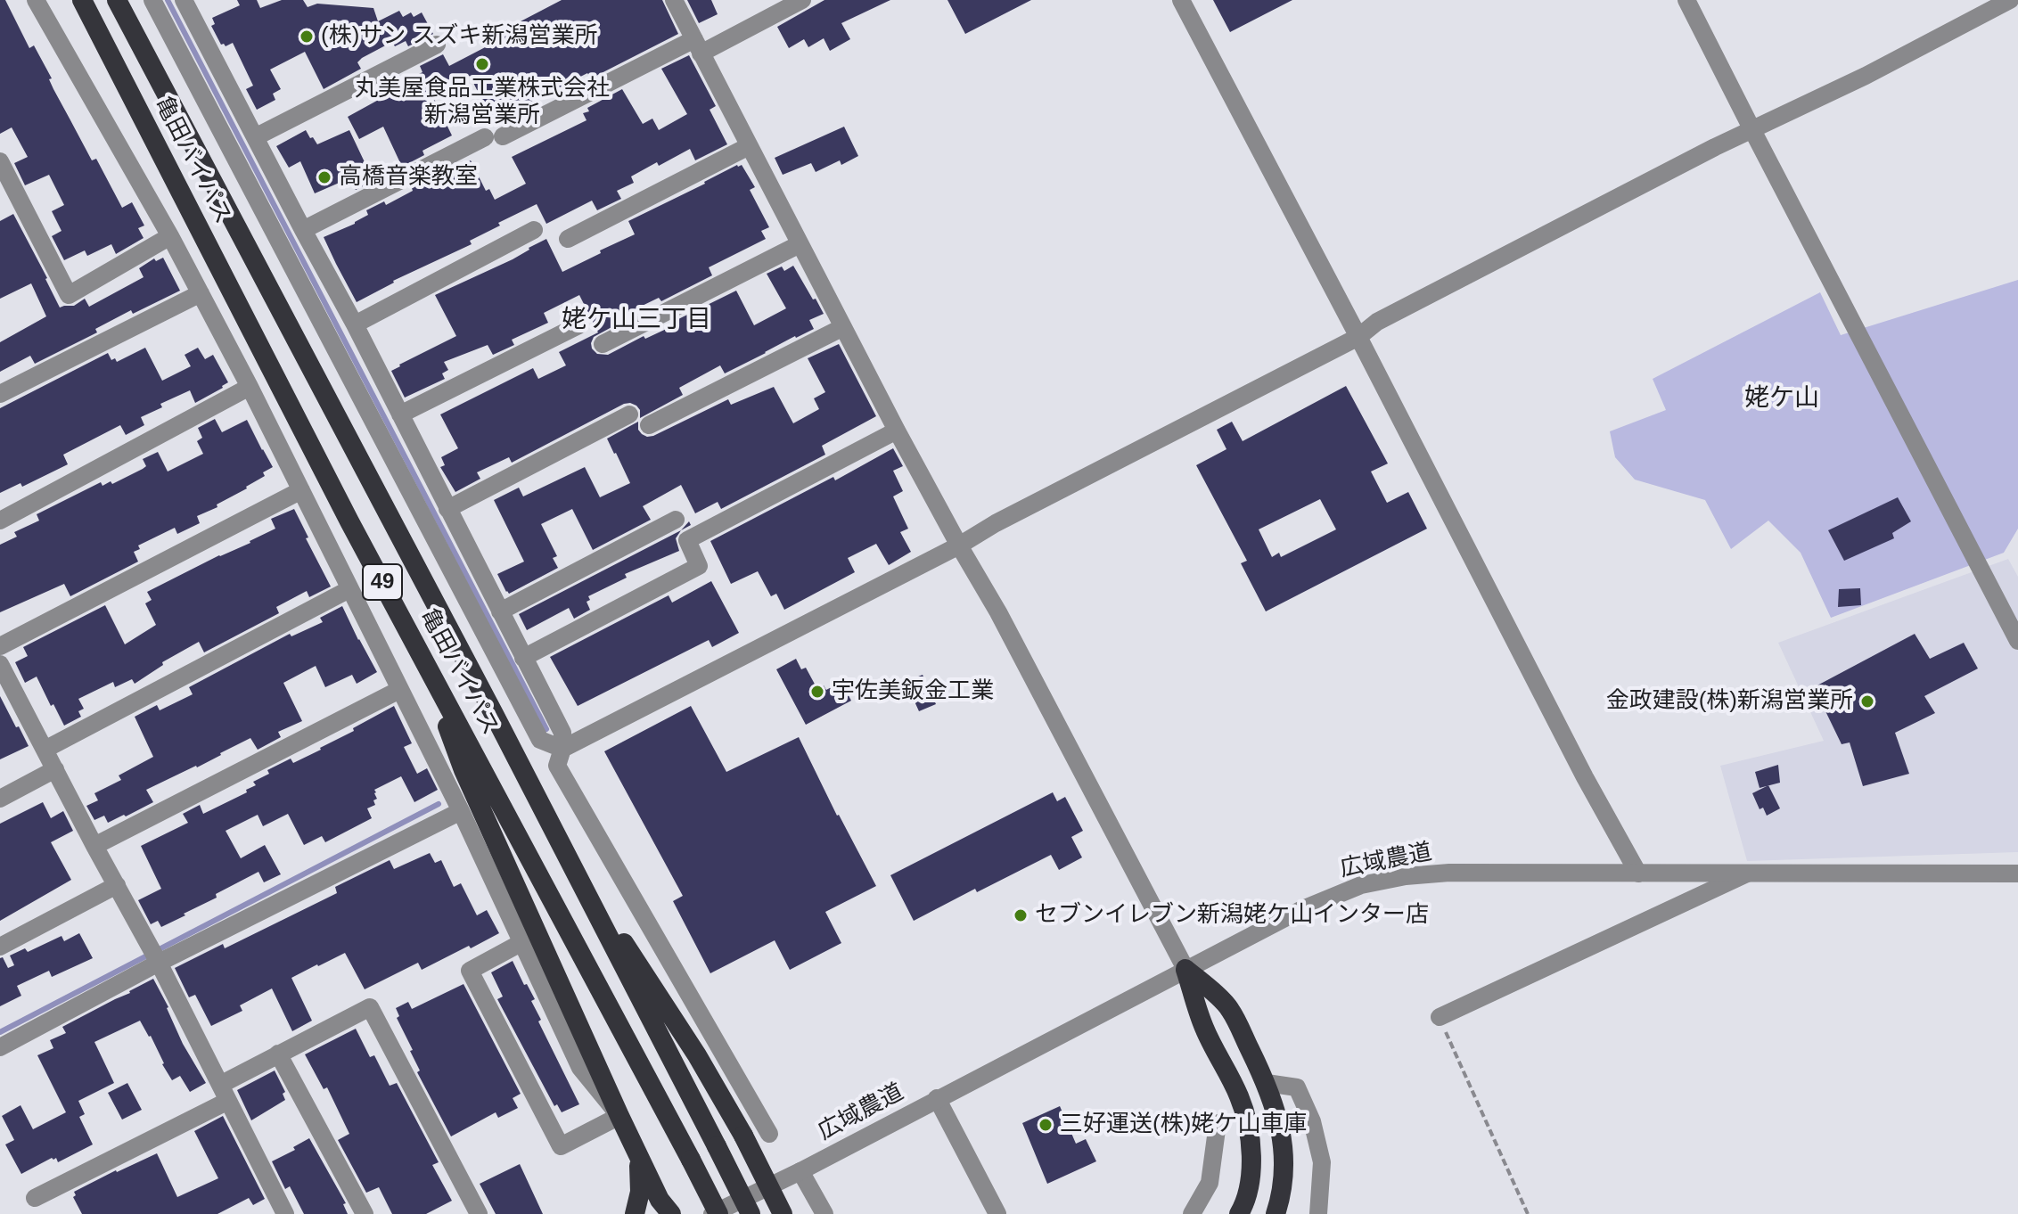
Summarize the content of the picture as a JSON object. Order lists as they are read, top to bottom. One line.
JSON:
{"streets":{"highway":["亀田バイパス","49"],"street":["広域農道"]},"districts":["姥ケ山三丁目","姥ケ山"],"places":["(株)サン スズキ新潟営業所","丸美屋食品工業株式会社 新潟営業所","高橋音楽教室","宇佐美鈑金工業","金政建設(株)新潟営業所","セブンイレブン新潟姥ケ山インター店","三好運送(株)姥ケ山車庫"]}
